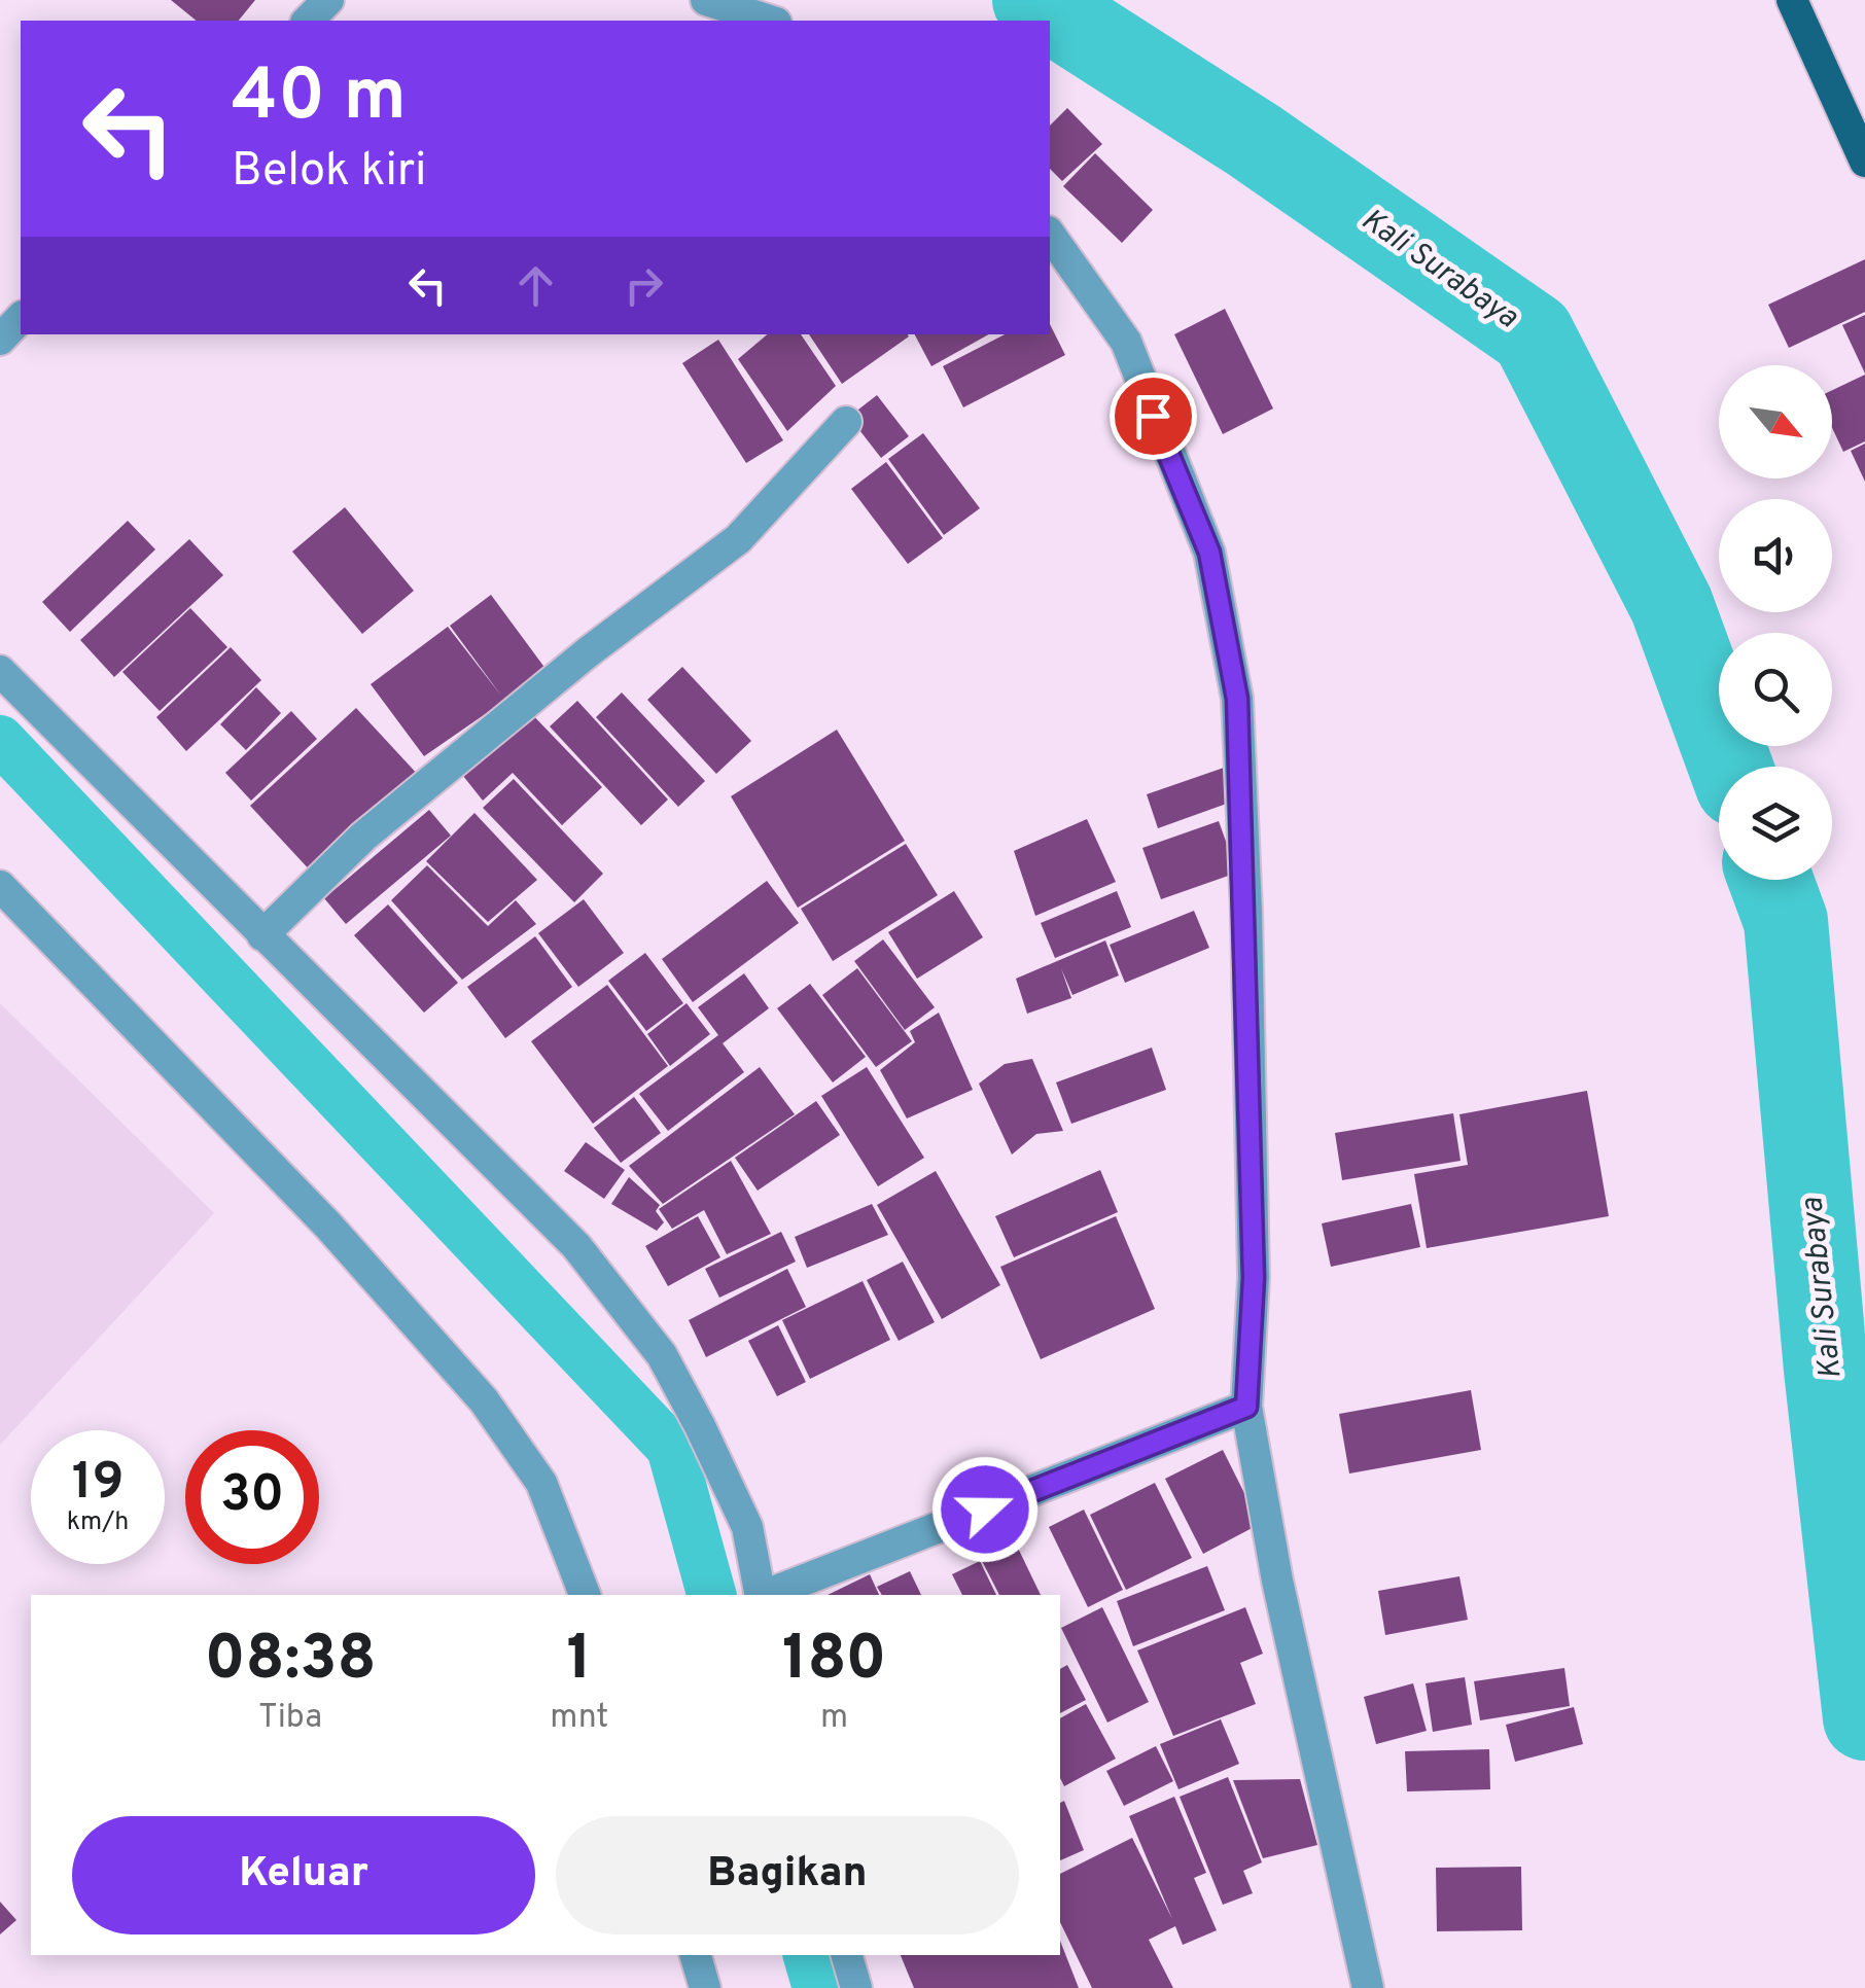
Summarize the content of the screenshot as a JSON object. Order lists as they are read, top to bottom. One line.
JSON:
{"water":["Kali Surabaya"],"north":"bottom right","page":{"turn":["40 m","Belok kiri"],"speed":"19 km/h","limit":"30","eta":["08:38","Tiba","1","mnt","180","m"],"buttons":["Keluar","Bagikan"]}}
